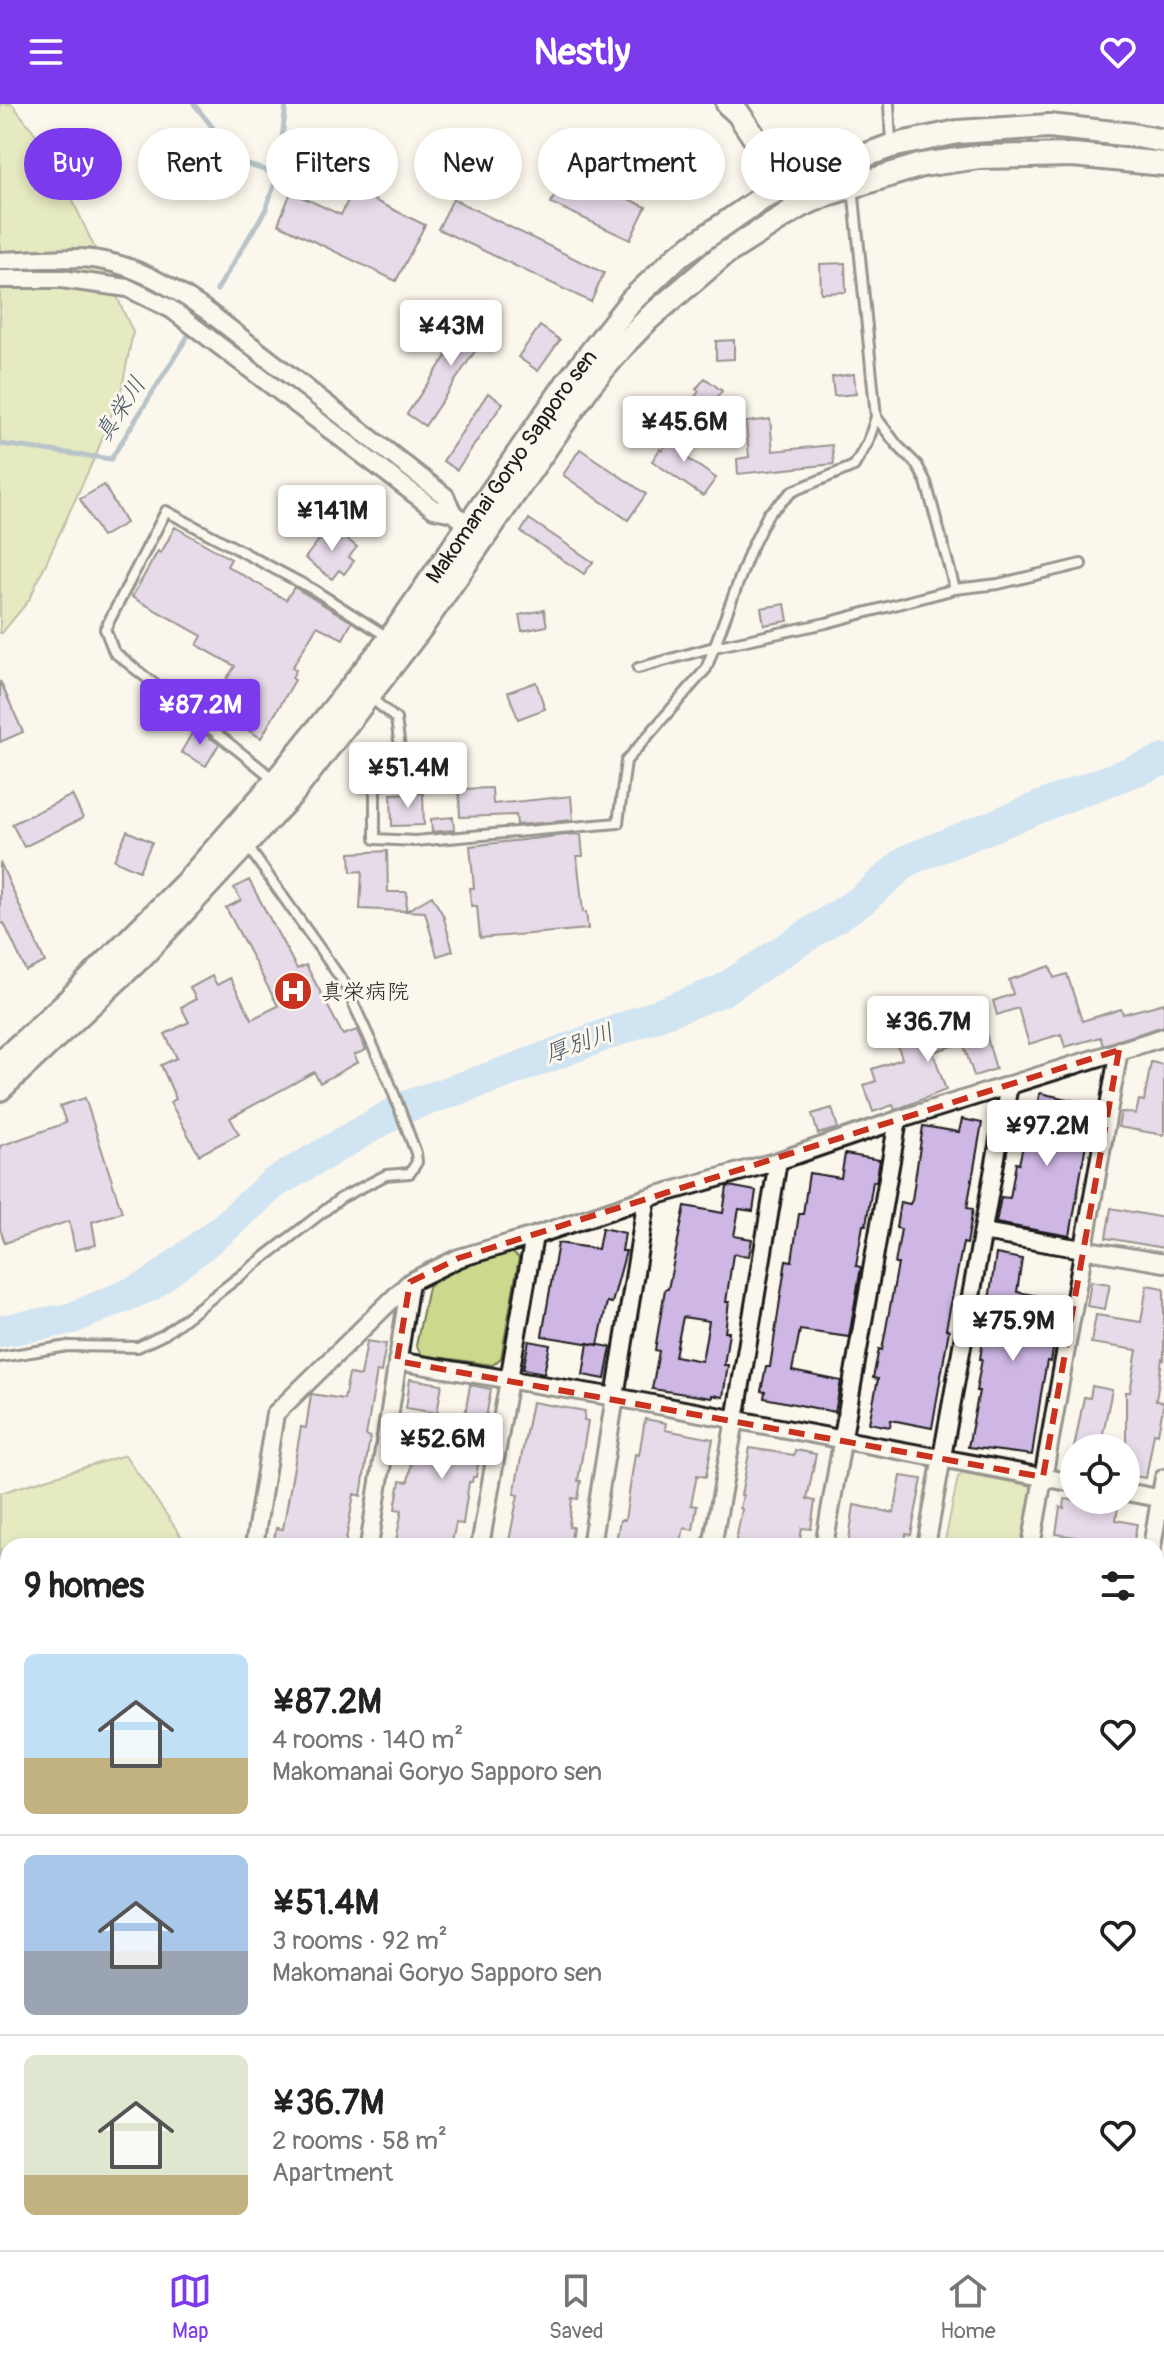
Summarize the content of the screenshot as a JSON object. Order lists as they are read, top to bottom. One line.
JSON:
{"streets":{"main road":["Makomanai Goryo Sapporo sen"]},"water":["真栄川","厚別川"],"places":{"hospital":["真栄病院"]},"page":{"header":"Nestly","chip":["Buy","Rent","Filters","New","Apartment","House"],"price":["¥43M","¥45.6M","¥141M","¥87.2M","¥51.4M","¥36.7M","¥97.2M","¥75.9M","¥52.6M"],"heading":"9 homes","list":[{"name":"¥87.2M","note":"4 rooms · 140 m² · Makomanai Goryo Sapporo sen"},{"name":"¥51.4M","note":"3 rooms · 92 m² · Makomanai Goryo Sapporo sen"},{"name":"¥36.7M","note":"2 rooms · 58 m² · Apartment"}],"tabs":["Map","Saved","Home"]}}
